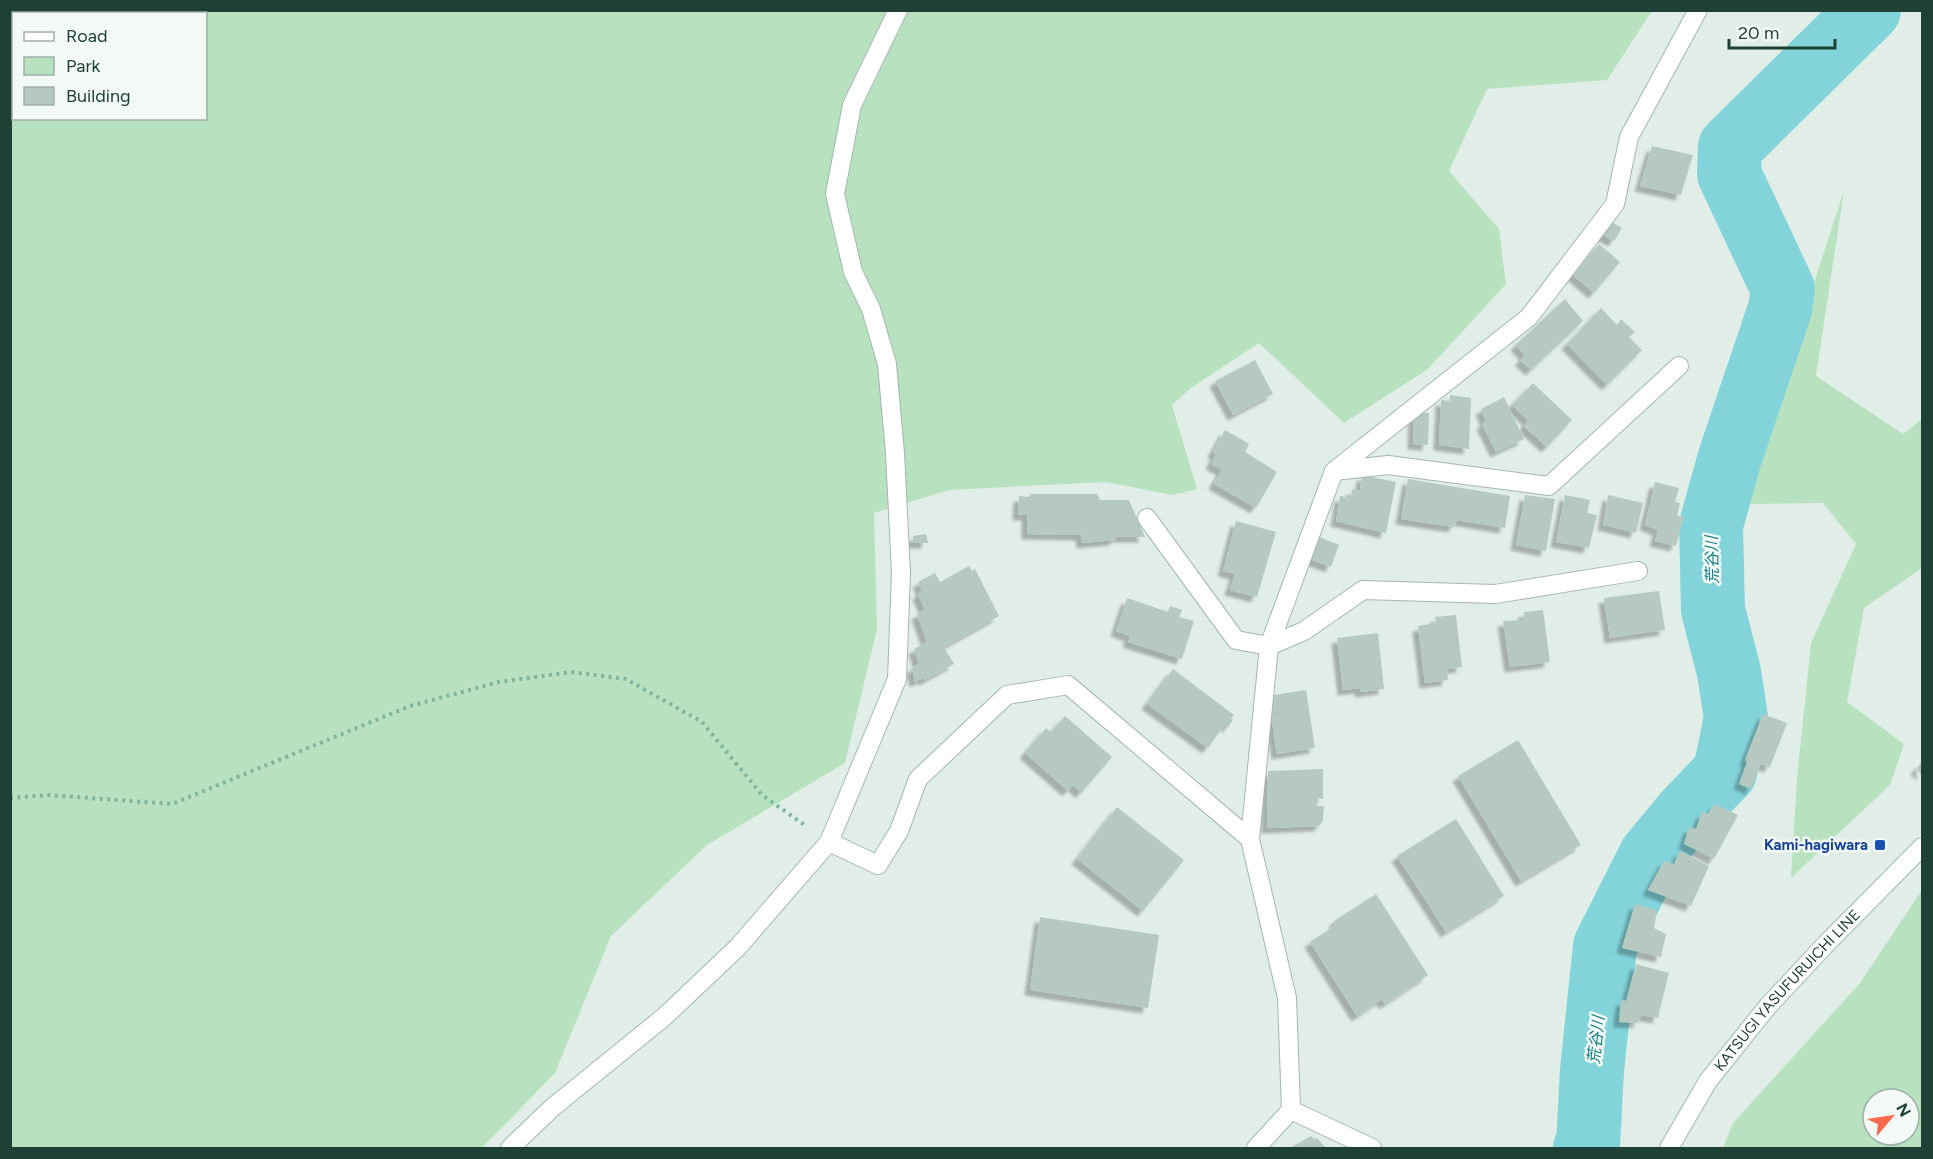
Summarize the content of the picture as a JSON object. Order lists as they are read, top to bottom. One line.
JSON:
{"streets":{"street":["KATSUGI YASUFURUICHI LINE"]},"water":["荒谷川"],"places":{"transit":["Kami-hagiwara"]},"legend":["Road","Park","Building"],"scale_bar":"20 m","north":"top right"}
